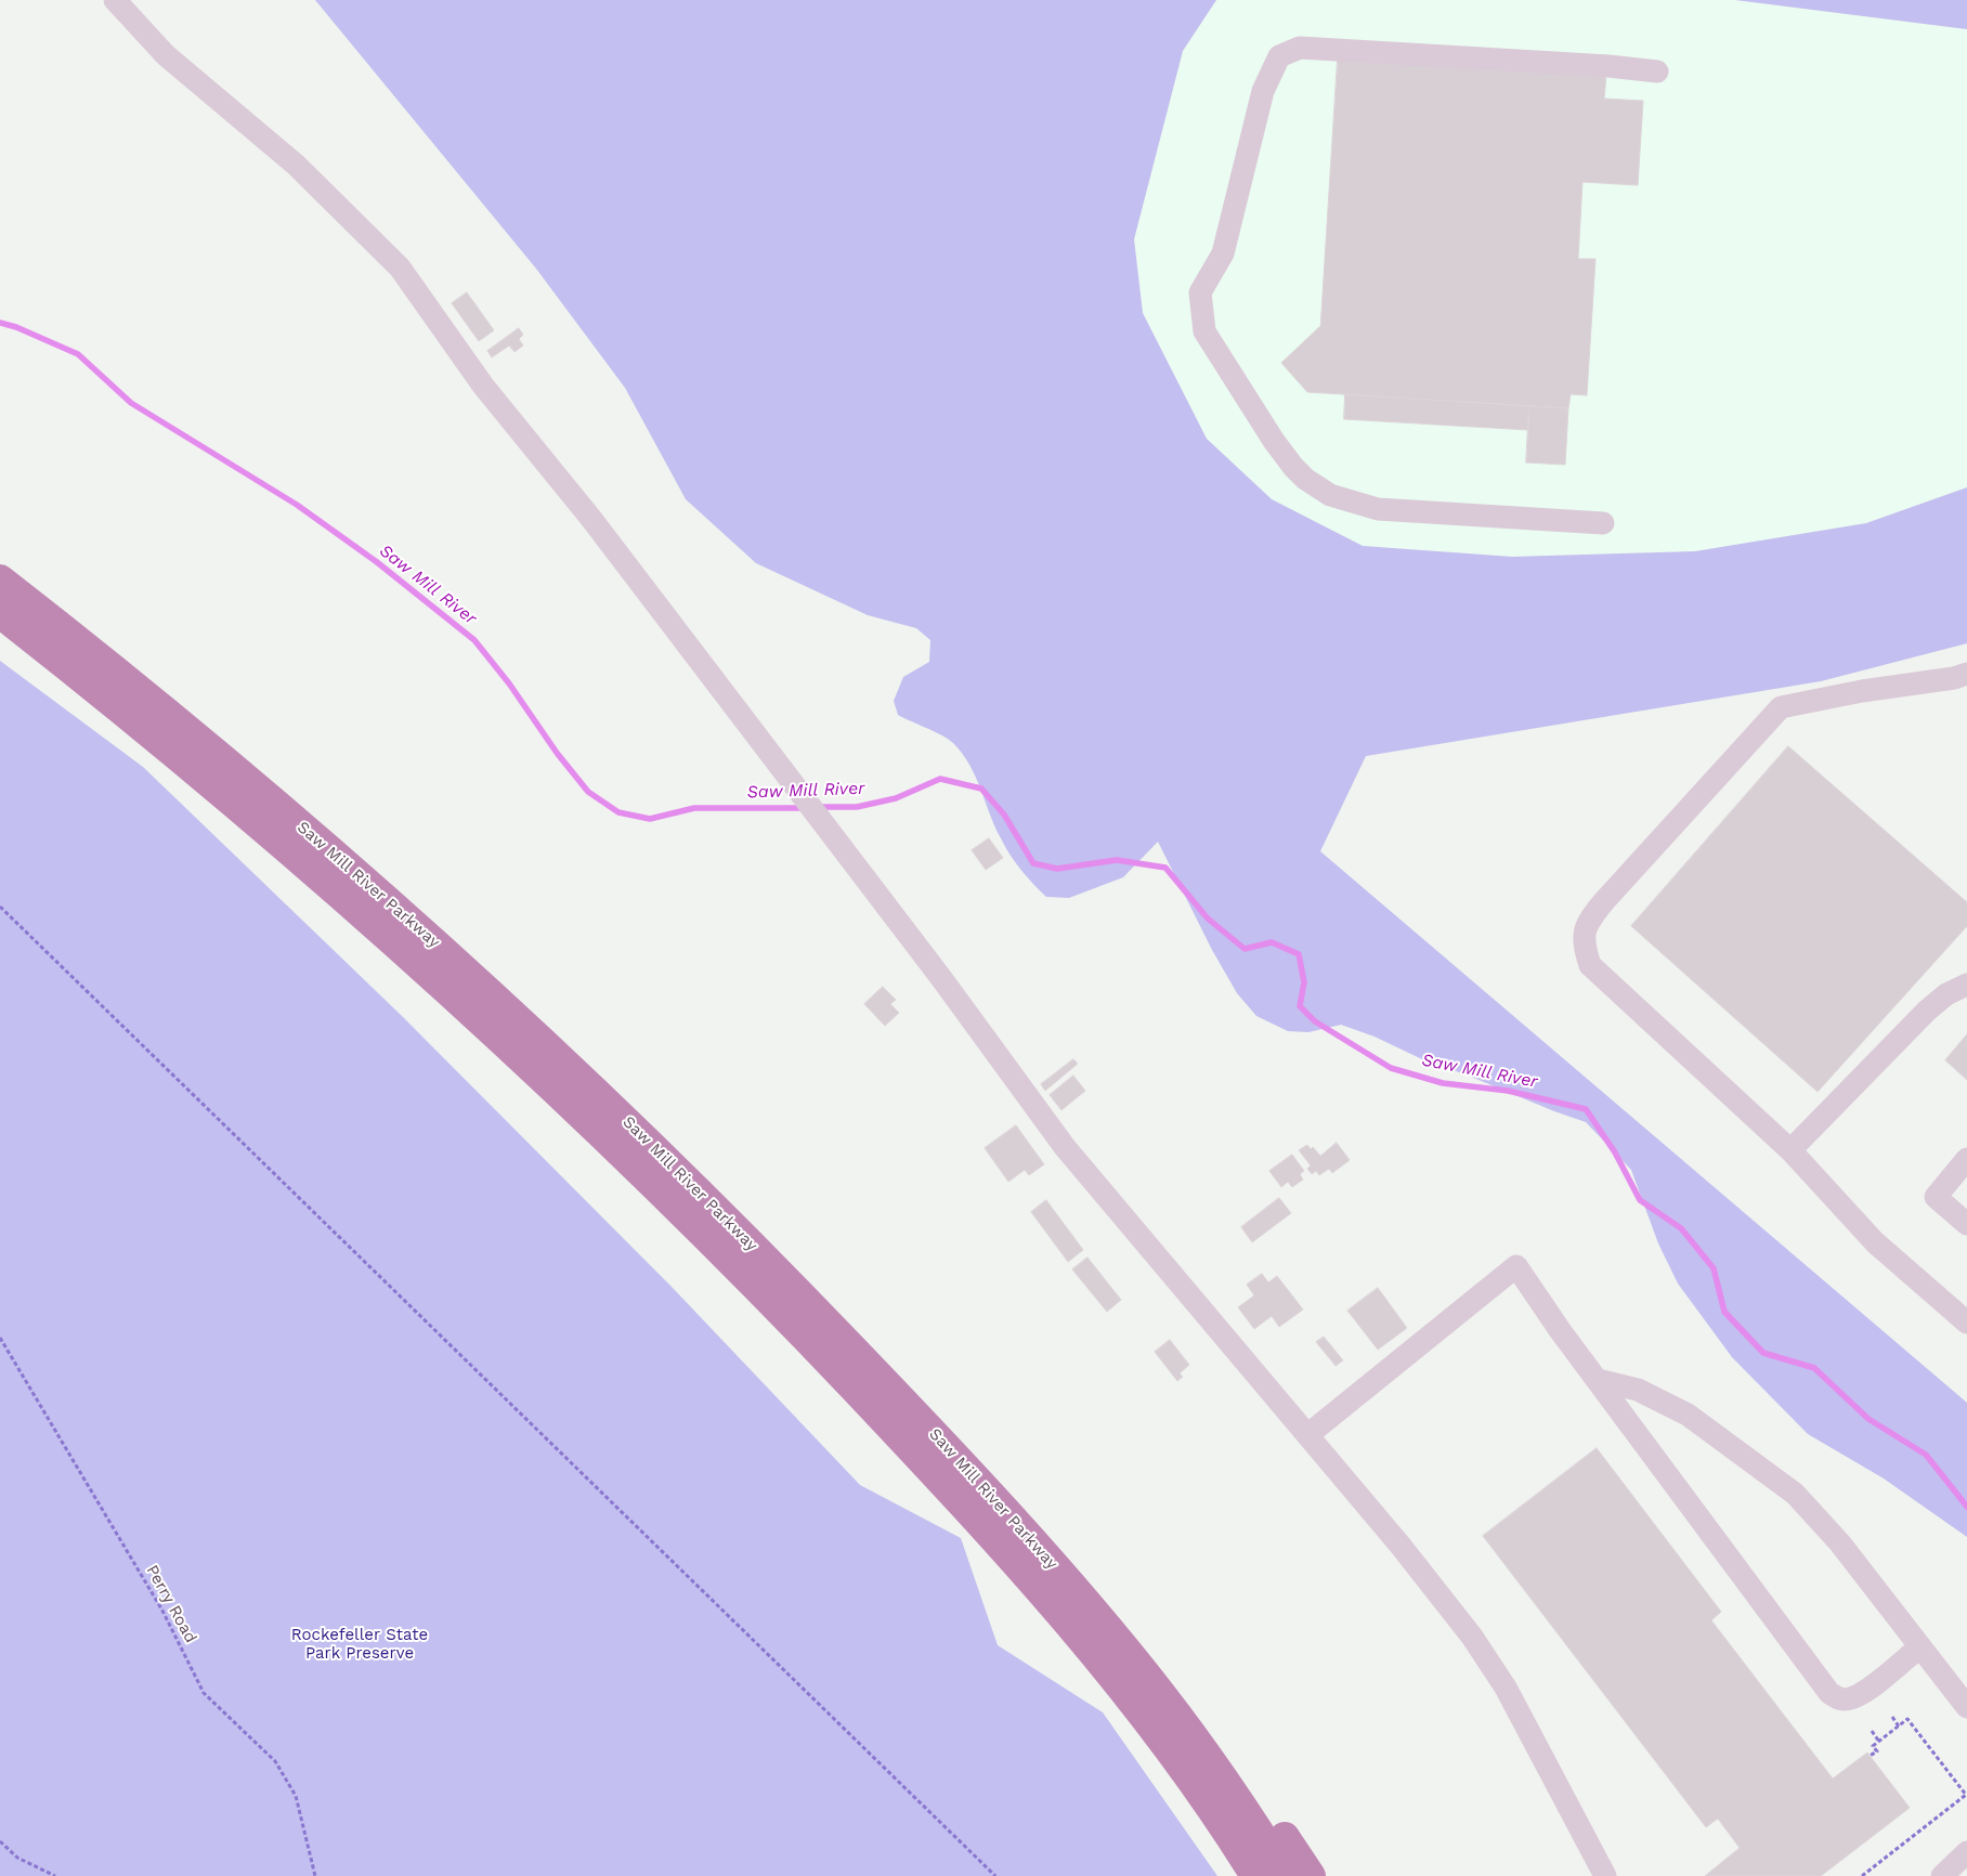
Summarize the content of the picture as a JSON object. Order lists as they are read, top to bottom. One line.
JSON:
{"streets":{"highway":["Saw Mill River Parkway"],"path":["Perry Road"]},"water":["Saw Mill River"],"parks":["Rockefeller State Park Preserve"]}
